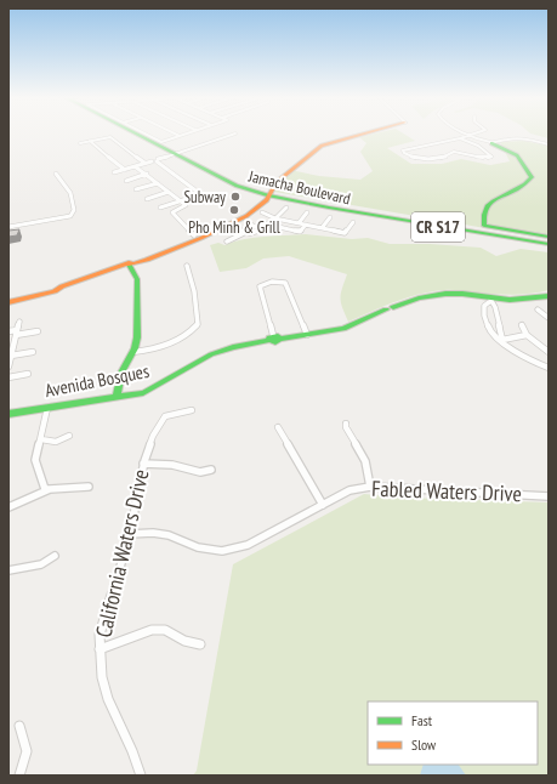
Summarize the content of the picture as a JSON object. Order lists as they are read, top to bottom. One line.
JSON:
{"streets":{"main road":["Jamacha Boulevard","CR S17","Avenida Bosques"],"street":["Fabled Waters Drive","California Waters Drive"]},"crossings":[["Fabled Waters Drive","California Waters Drive"]],"places":["Subway","Pho Minh & Grill"],"legend":["Fast","Slow"]}
